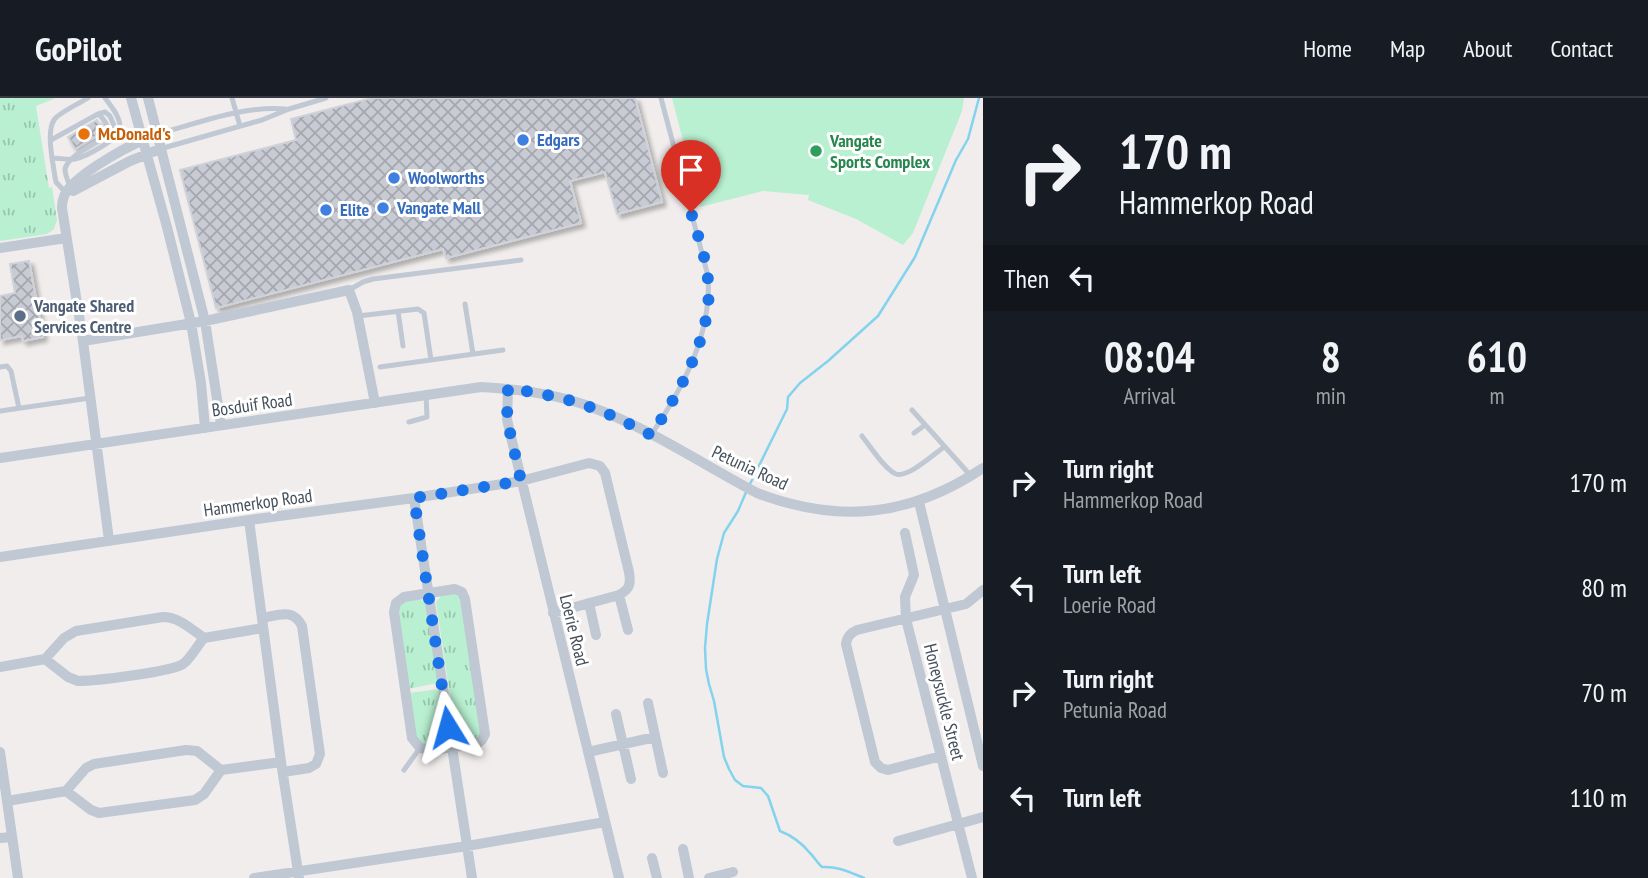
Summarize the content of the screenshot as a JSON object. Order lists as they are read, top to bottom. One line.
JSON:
{"streets":{"street":["Bosduif Road","Petunia Road","Hammerkop Road","Loerie Road","Honeysuckle Street"]},"crossings":[["Bosduif Road","Petunia Road"],["Bosduif Road","Loerie Road"],["Petunia Road","Loerie Road"],["Hammerkop Road","Loerie Road"]],"places":["McDonald's","Edgars","Vangate Sports Complex","Woolworths","Vangate Mall","Elite","Vangate Shared Services Centre"],"page":{"header":"GoPilot","nav":["Home","Map","About","Contact"],"turn":["170 m","Hammerkop Road"],"then":"Then","eta":["08:04","Arrival","8","min","610","m"],"list":[{"name":"Turn right","note":"Hammerkop Road","value":"170 m"},{"name":"Turn left","note":"Loerie Road","value":"80 m"},{"name":"Turn right","note":"Petunia Road","value":"70 m"},{"name":"Turn left","value":"110 m"}]}}
